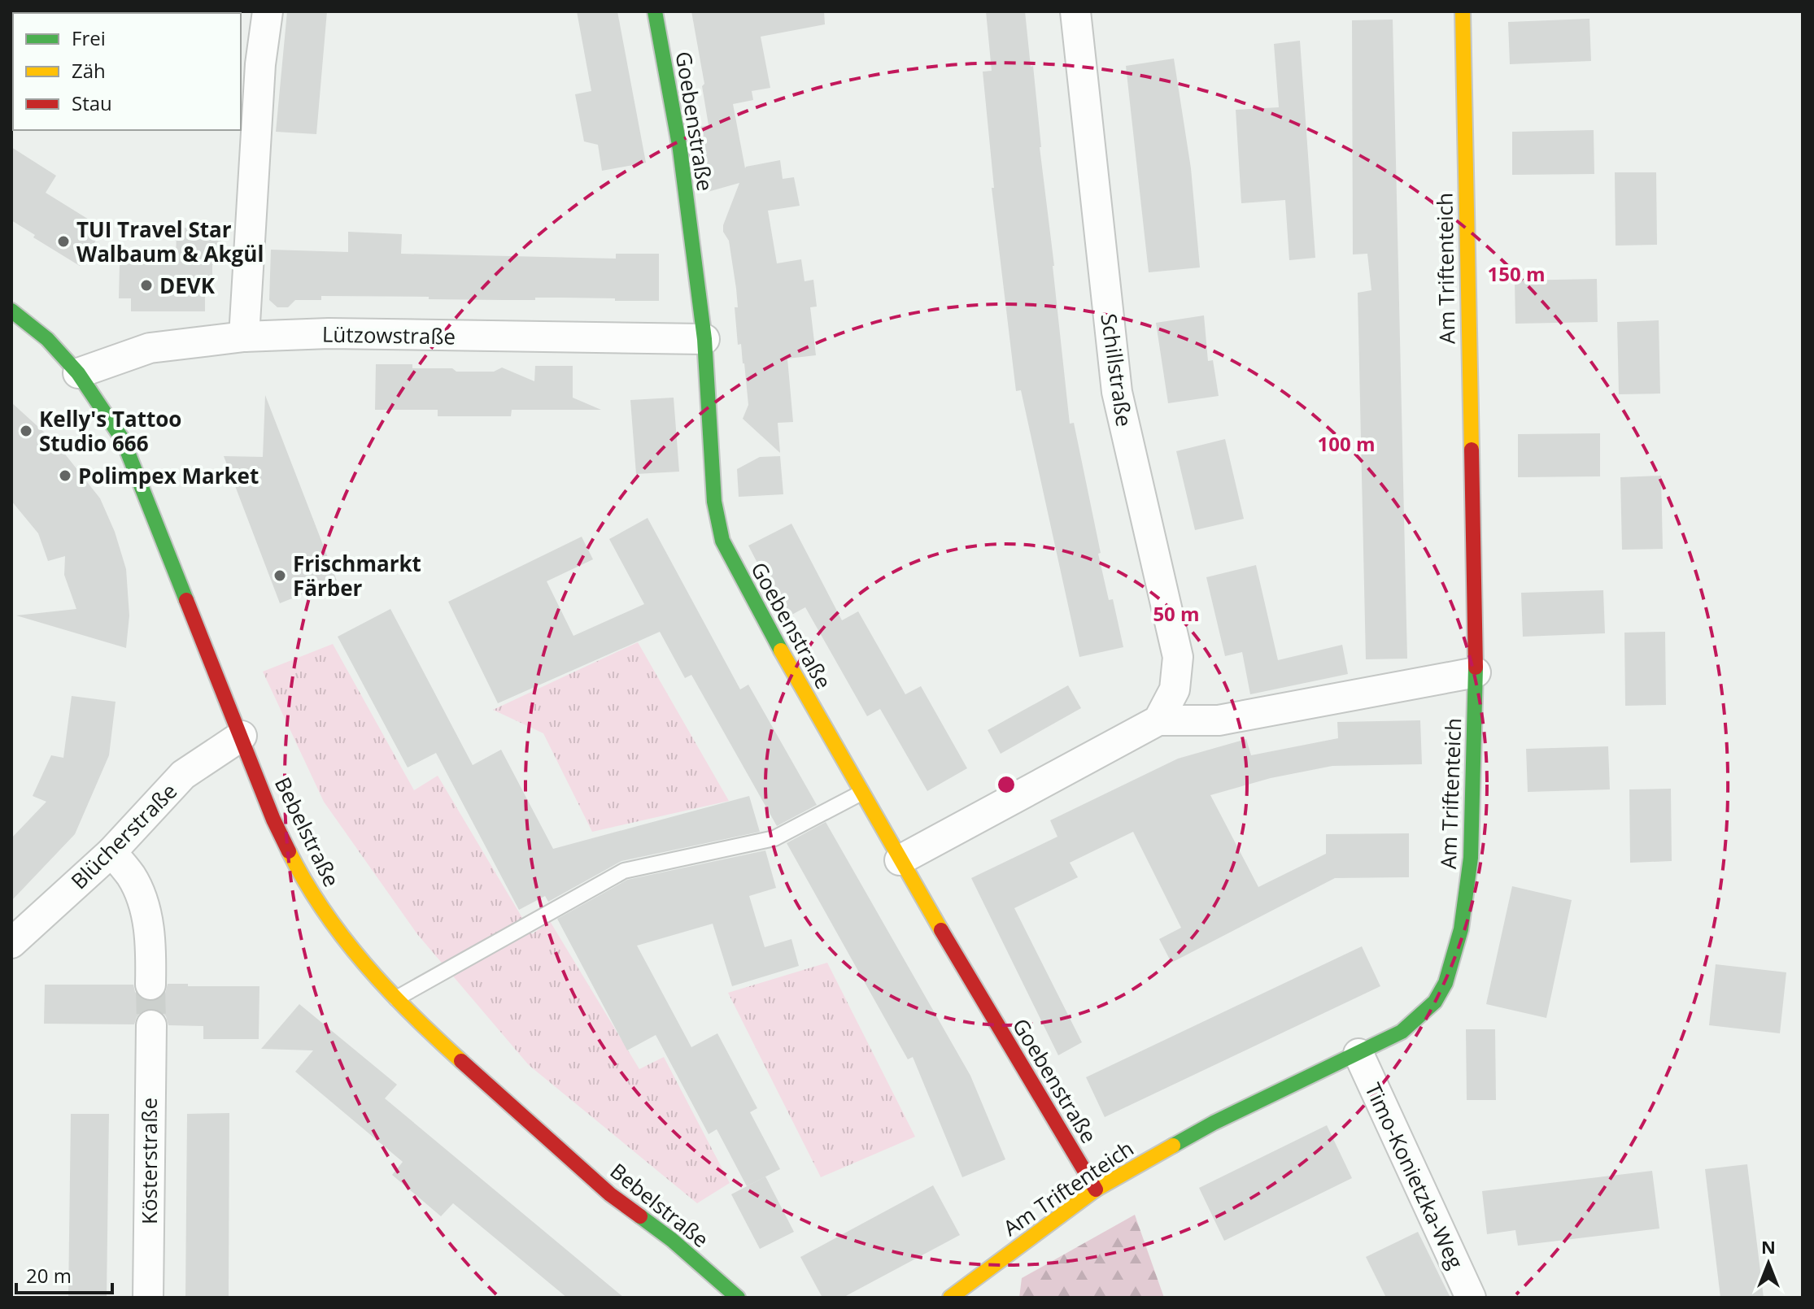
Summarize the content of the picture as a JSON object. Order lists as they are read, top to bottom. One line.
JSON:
{"streets":{"street":["Goebenstraße","Am Triftenteich","Lützowstraße","Schillstraße","Bebelstraße","Blücherstraße","Kösterstraße","Timo-Konietzka-Weg"]},"crossings":[["Goebenstraße","Am Triftenteich"],["Goebenstraße","Lützowstraße"],["Am Triftenteich","Timo-Konietzka-Weg"],["Lützowstraße","Bebelstraße"],["Bebelstraße","Blücherstraße"]],"places":["TUI Travel Star Walbaum & Akgül","DEVK","Kelly's Tattoo Studio 666","Polimpex Market","Frischmarkt Färber"],"legend":["Frei","Zäh","Stau"],"scale_bar":"20 m","north":"top","rings":["150 m","100 m","50 m"]}
